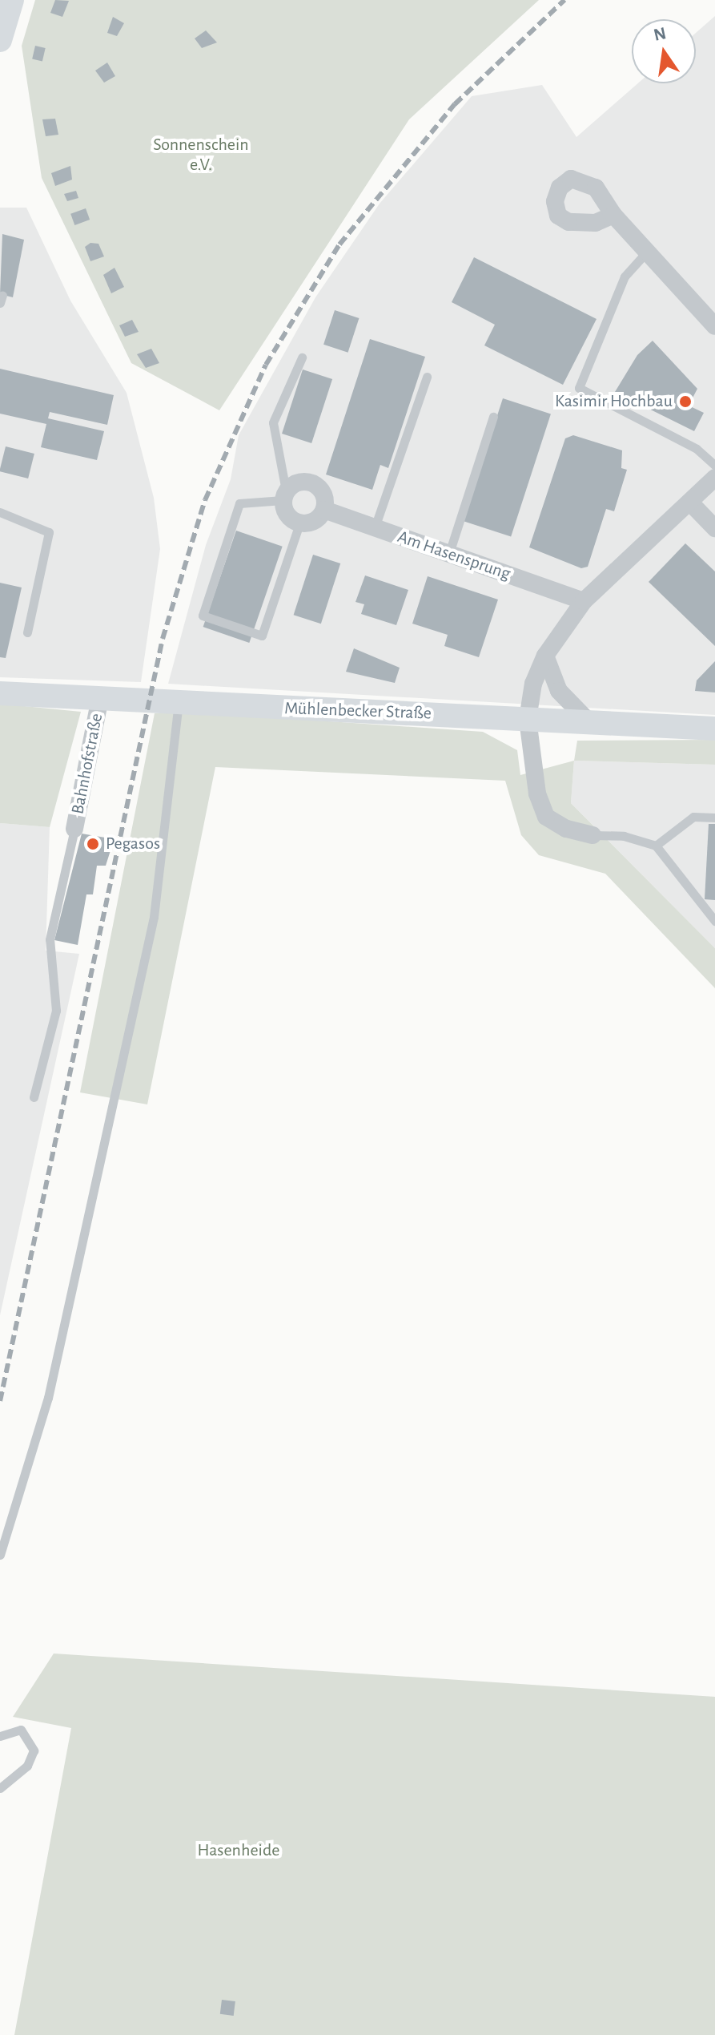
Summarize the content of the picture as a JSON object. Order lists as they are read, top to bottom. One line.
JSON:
{"streets":{"main road":["Mühlenbecker Straße"],"street":["Am Hasensprung","Bahnhofstraße"]},"crossings":[["Mühlenbecker Straße","Bahnhofstraße"]],"parks":["Sonnenschein e.V.","Hasenheide"],"places":["Kasimir Hochbau","Pegasos"],"north":"top"}
